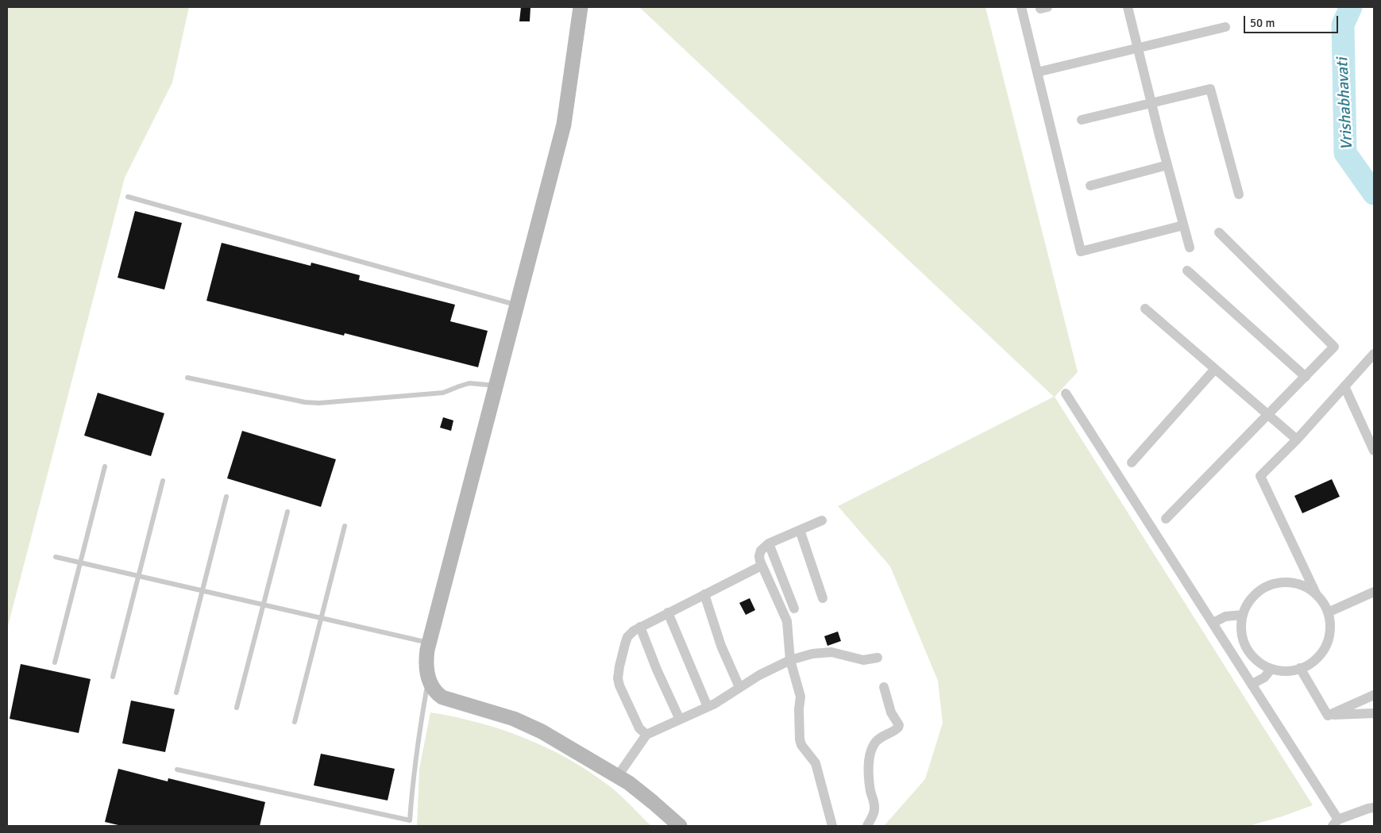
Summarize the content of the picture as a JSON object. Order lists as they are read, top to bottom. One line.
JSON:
{"water":["Vrishabhavati"],"scale_bar":"50 m"}
